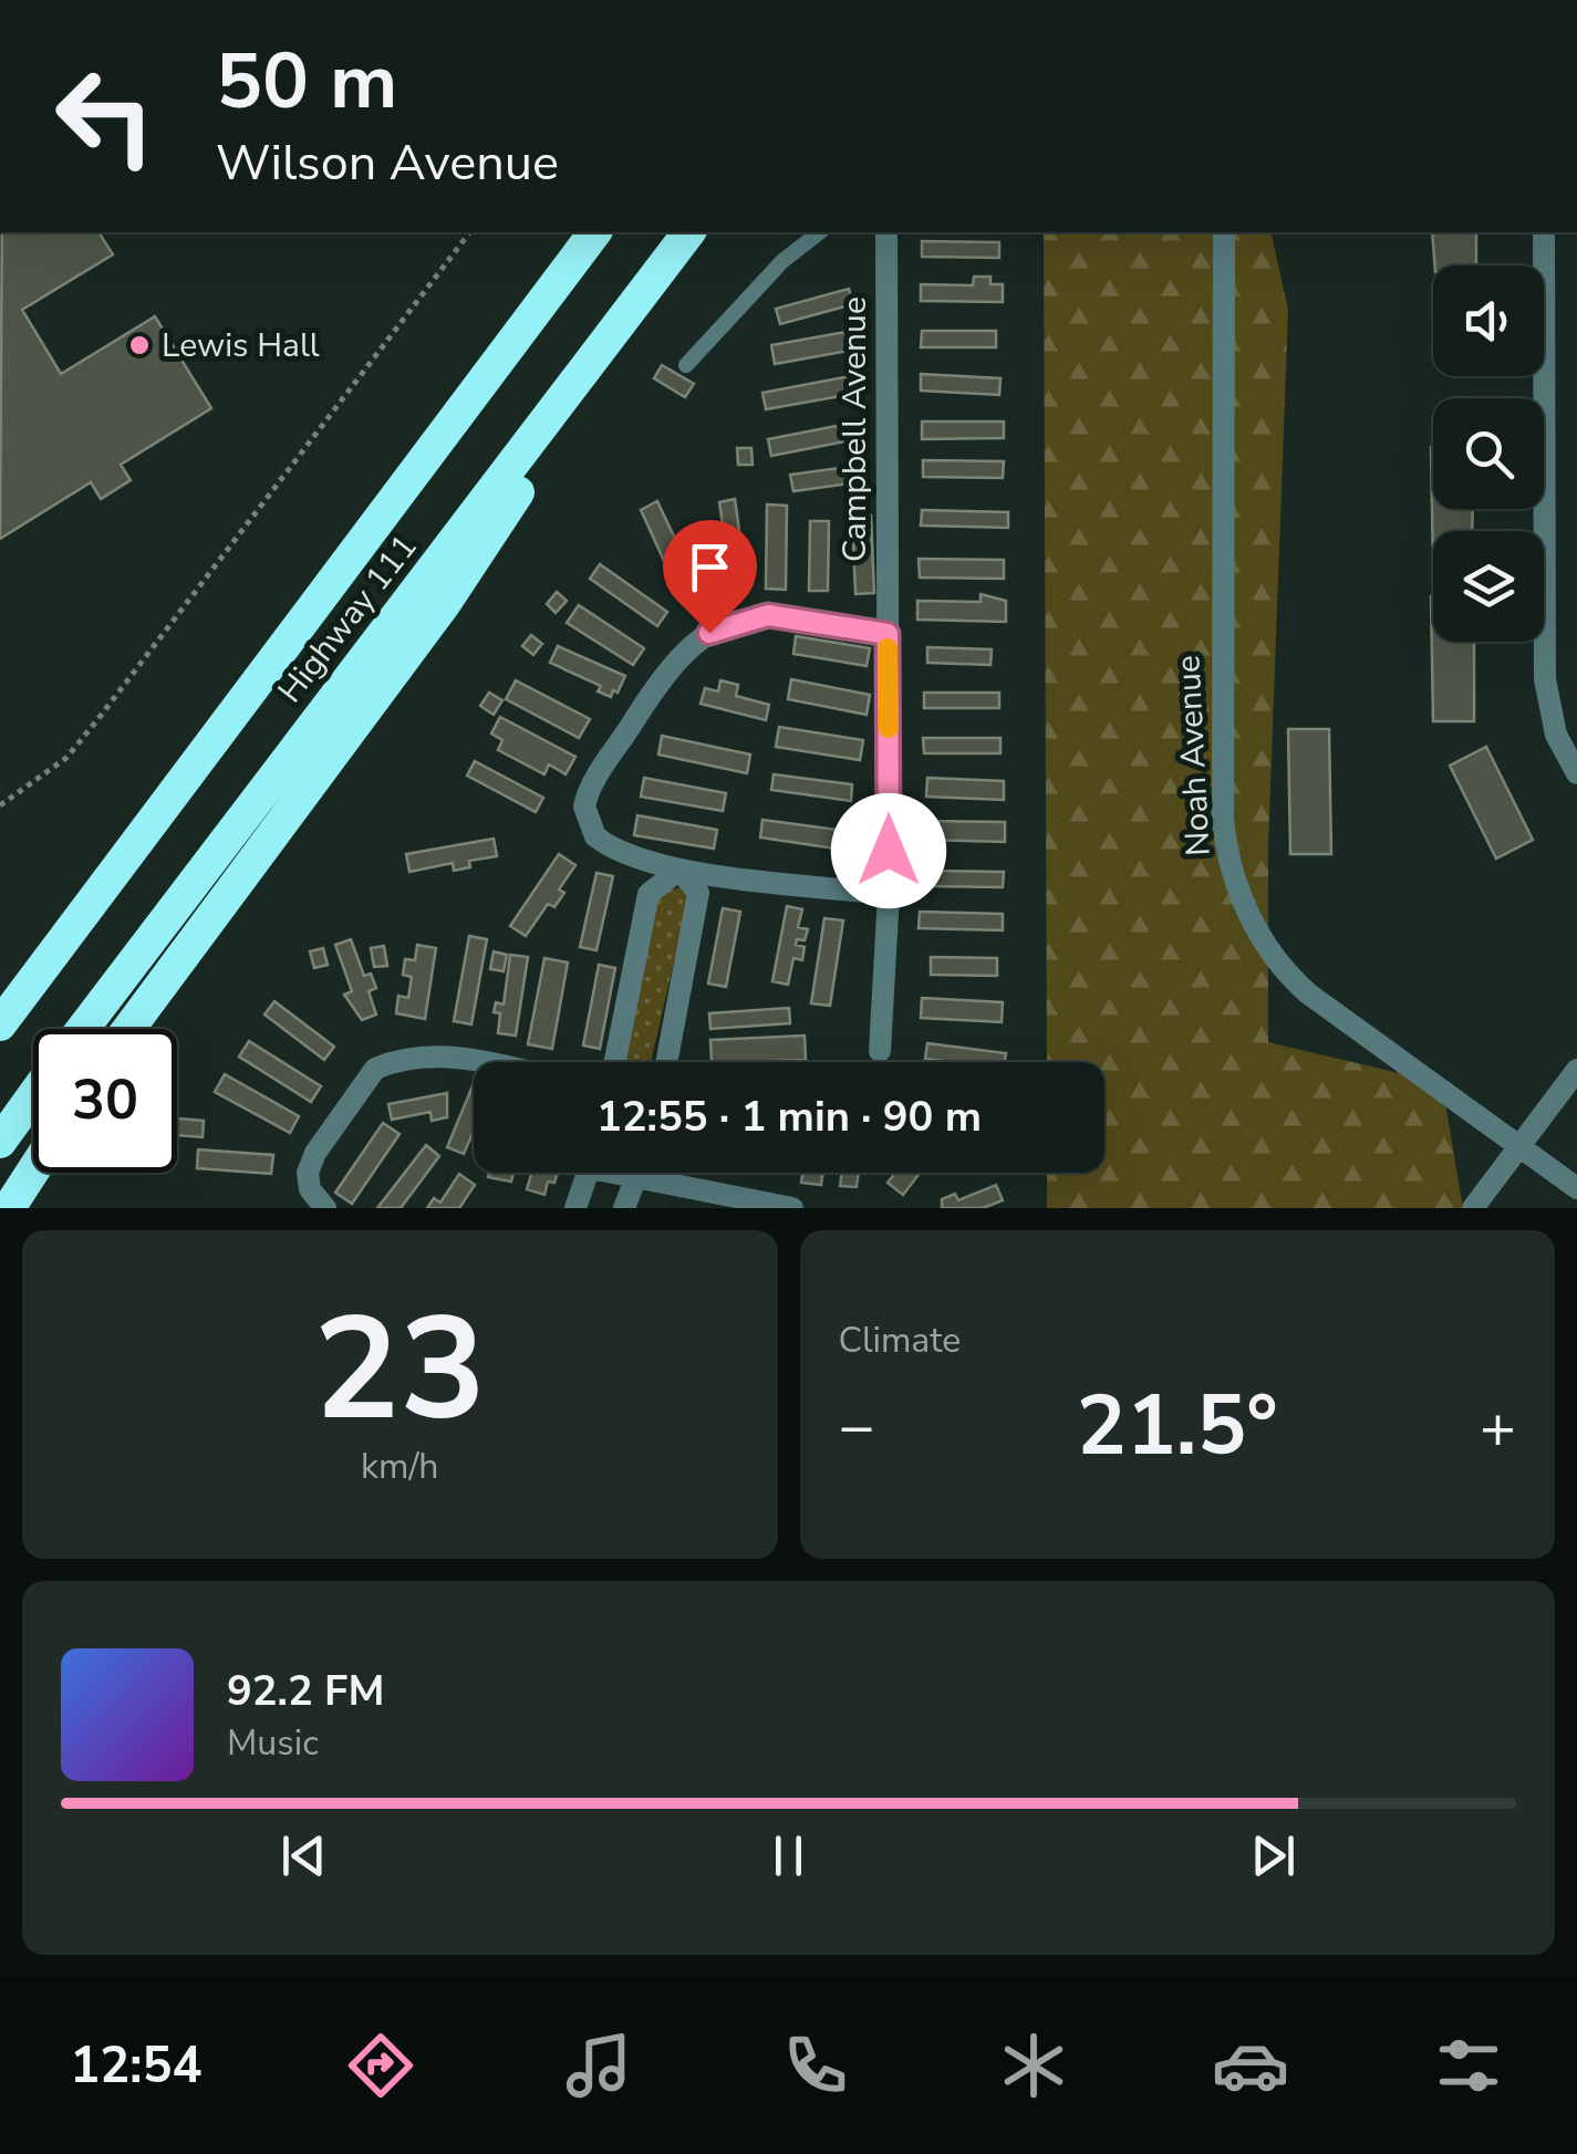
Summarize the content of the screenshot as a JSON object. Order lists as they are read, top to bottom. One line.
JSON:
{"streets":{"highway":["Highway 111"],"street":["Campbell Avenue","Noah Avenue"]},"places":["Lewis Hall"],"page":{"turn":["50 m","Wilson Avenue"],"limit":"30","trip":"12:55 · 1 min · 90 m","tile":[["23","km/h"],"Climate"],"heat":["−","21.5°","+"],"song":["92.2 FM","Music"],"tabs":"12:54"}}
